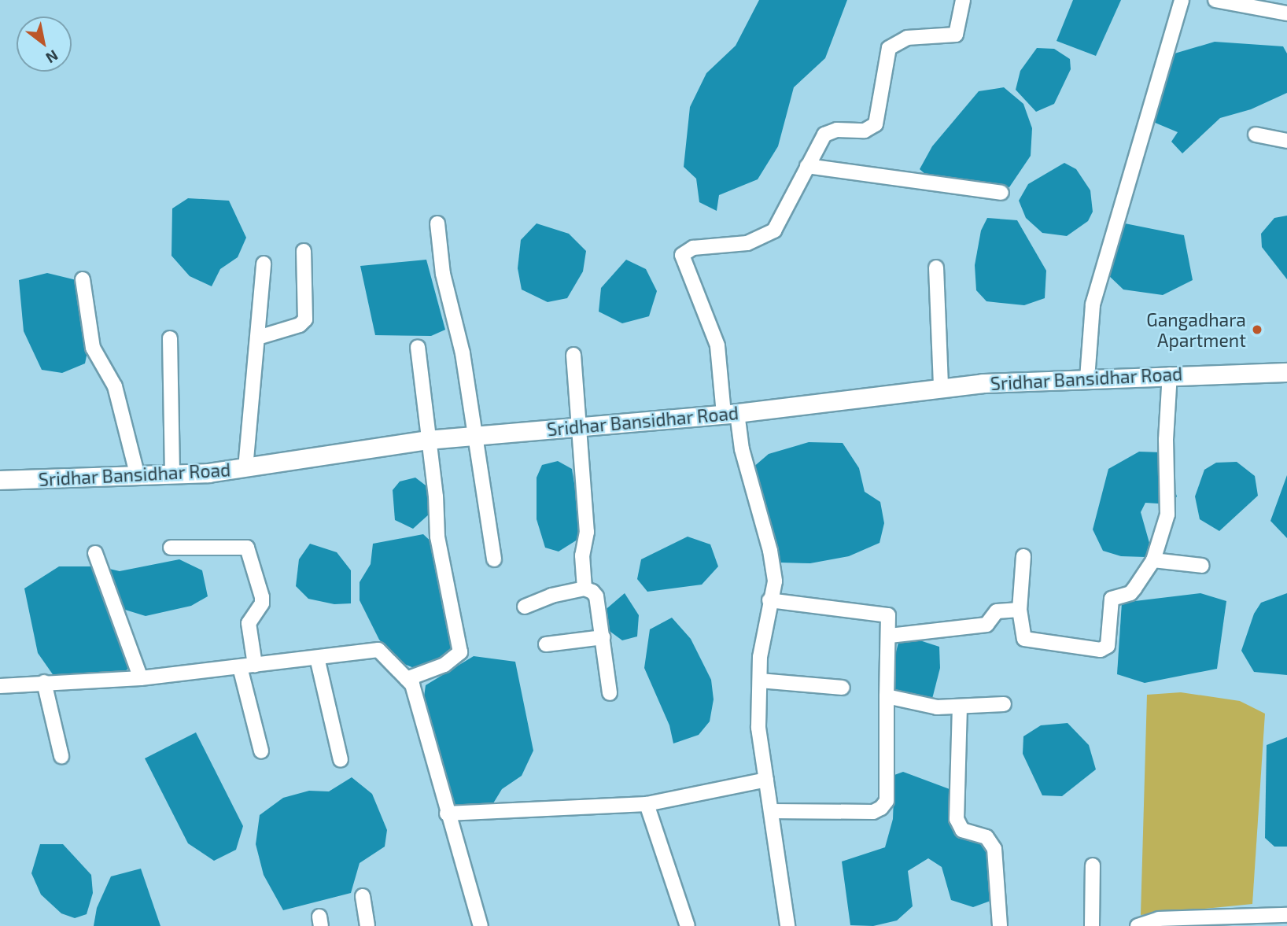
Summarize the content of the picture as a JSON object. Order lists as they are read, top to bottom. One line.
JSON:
{"streets":{"street":["Sridhar Bansidhar Road"]},"places":["Gangadhara Apartment"],"north":"bottom right"}
